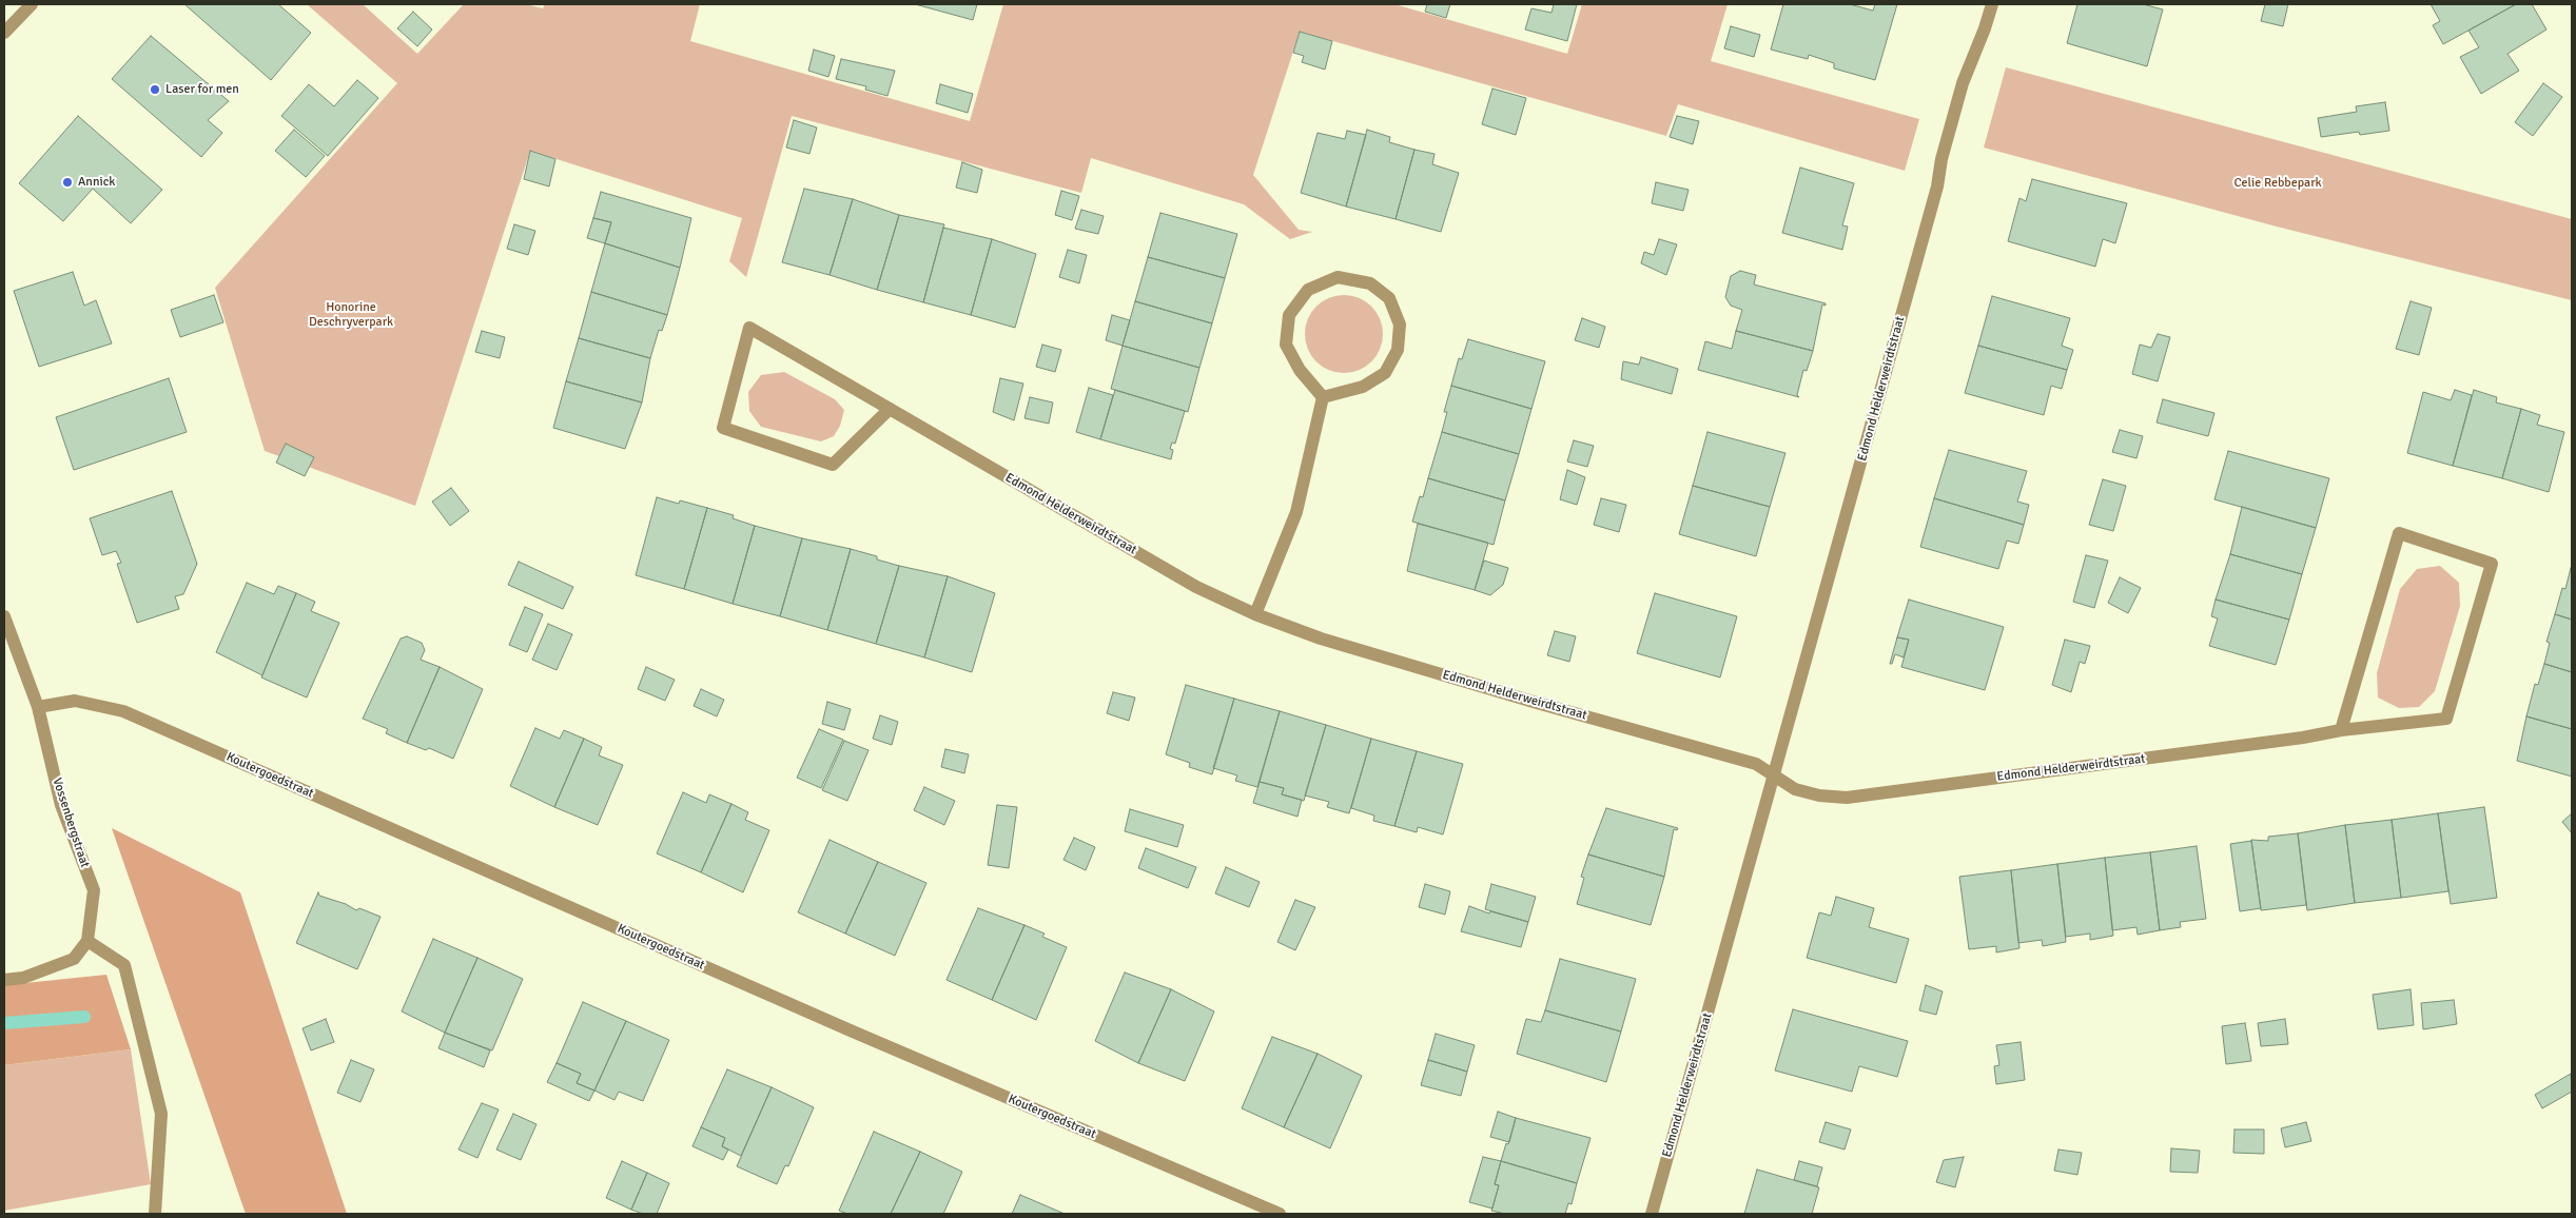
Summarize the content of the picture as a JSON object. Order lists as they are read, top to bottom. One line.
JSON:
{"streets":{"street":["Edmond Helderweirdtstraat","Koutergoedstraat","Vossenbergstraat"]},"crossings":[["Koutergoedstraat","Vossenbergstraat"]],"parks":["Celie Rebbepark","Honorine Deschryverpark"],"places":["Laser for men","Annick"]}
